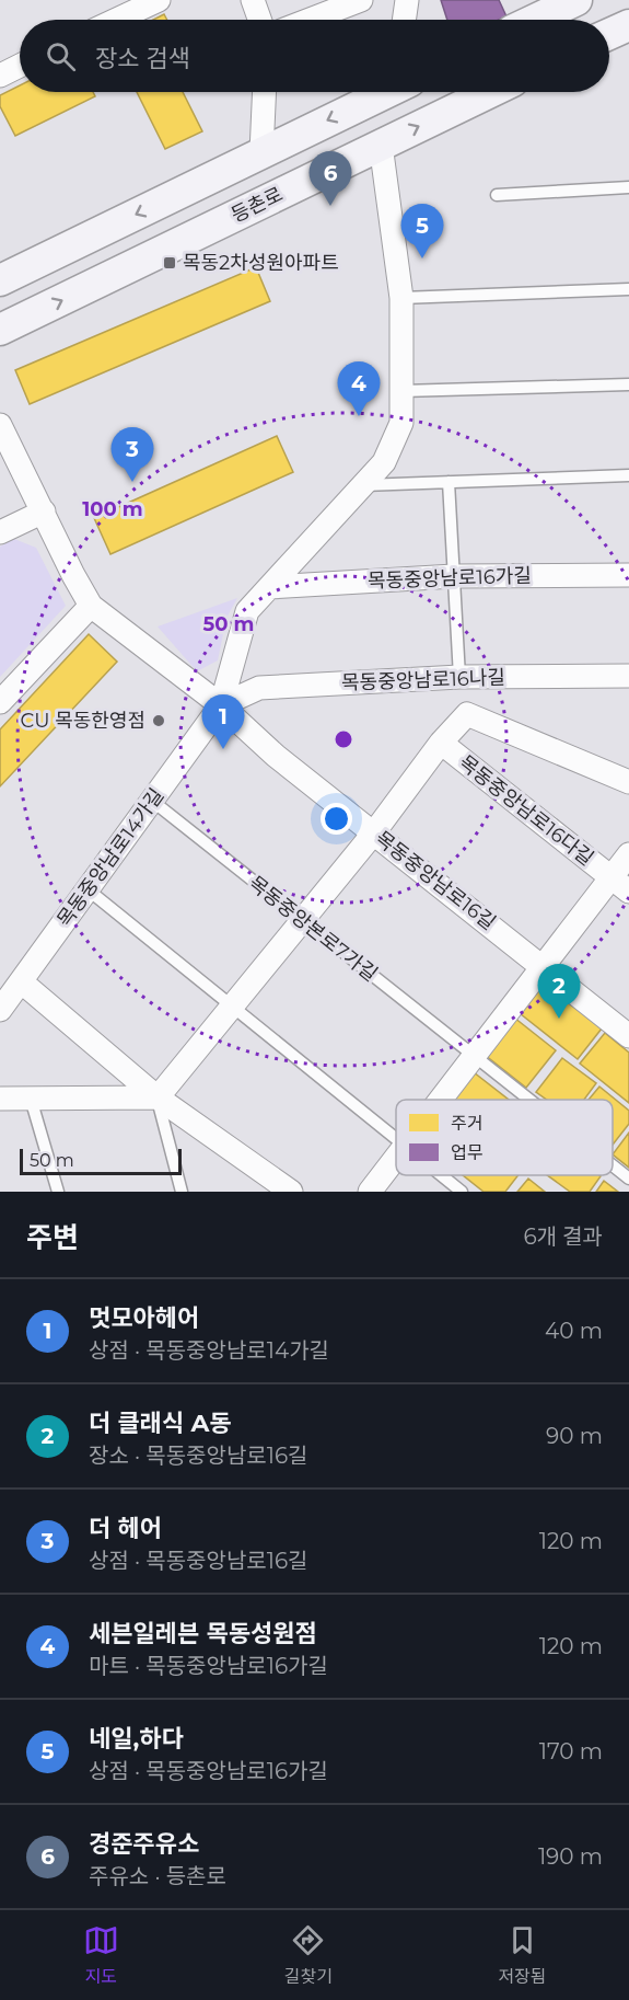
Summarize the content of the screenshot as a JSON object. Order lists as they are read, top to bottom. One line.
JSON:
{"streets":{"main road":["등촌로"],"street":["목동중앙남로16가길","목동중앙남로16나길","목동중앙남로16다길","목동중앙남로14가길","목동중앙남로16길"],"lane":["목동중앙본로7가길"]},"crossings":[["목동중앙남로16나길","목동중앙남로14가길"],["목동중앙남로16나길","목동중앙남로16길"],["목동중앙남로16다길","목동중앙남로16길"],["목동중앙남로16다길","목동중앙본로7가길"],["목동중앙남로14가길","목동중앙남로16길"],["목동중앙남로14가길","목동중앙본로7가길"]],"places":{"transit":["목동2차성원아파트"],"other":["CU 목동한영점"]},"legend":["주거","업무"],"scale_bar":"50 m","page":{"search":"장소 검색","pins":["6","5","4","3","1","2"],"scale":"50 m","heading":["주변","6개 결과"],"list":[{"mark":"1","name":"멋모아헤어","note":"상점 · 목동중앙남로14가길","value":"40 m"},{"mark":"2","name":"더 클래식 A동","note":"장소 · 목동중앙남로16길","value":"90 m"},{"mark":"3","name":"더 헤어","note":"상점 · 목동중앙남로16길","value":"120 m"},{"mark":"4","name":"세븐일레븐 목동성원점","note":"마트 · 목동중앙남로16가길","value":"120 m"},{"mark":"5","name":"네일,하다","note":"상점 · 목동중앙남로16가길","value":"170 m"},{"mark":"6","name":"경준주유소","note":"주유소 · 등촌로","value":"190 m"}],"nav":["지도","길찾기","저장됨"]},"rings":["100 m","50 m"]}
